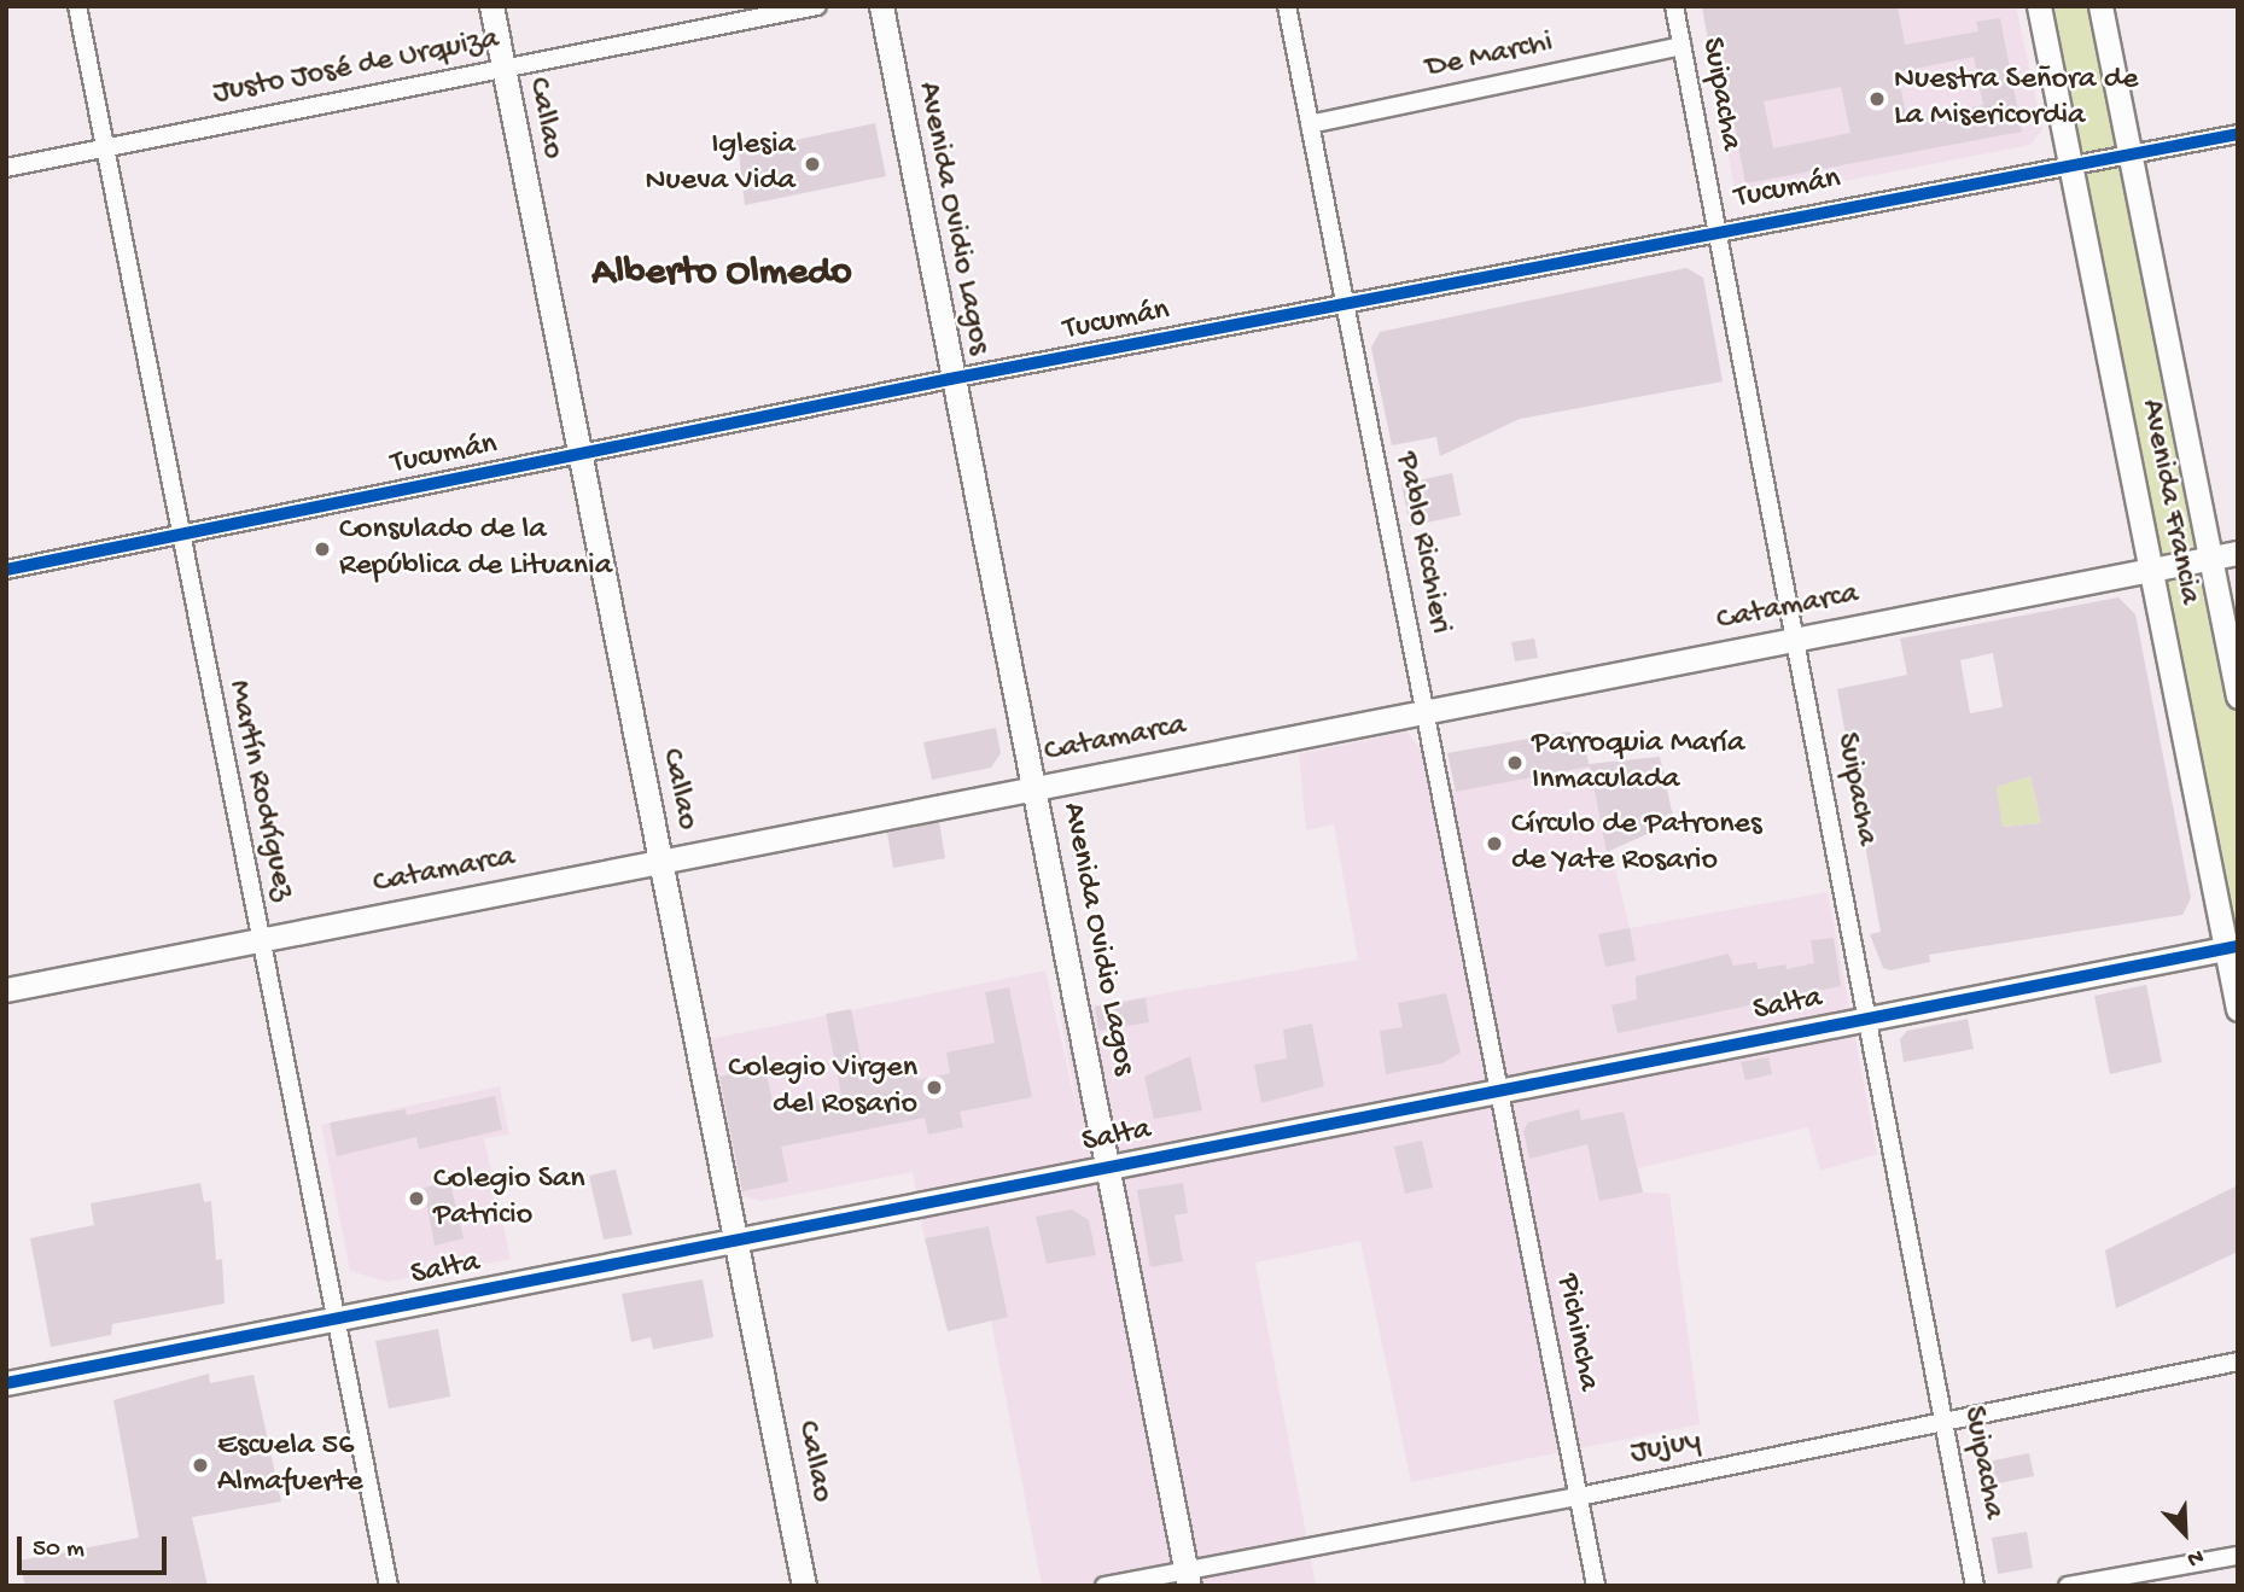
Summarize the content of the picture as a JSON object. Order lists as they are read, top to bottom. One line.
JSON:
{"streets":{"main road":["Callao","Avenida Ovidio Lagos","Avenida Francia","Catamarca","Salta"],"street":["De Marchi","Justo José de Urquiza","Suipacha","Tucumán","Pablo Ricchieri","Martín Rodríguez","Pichincha","Jujuy"]},"crossings":[["De Marchi","Suipacha"],["De Marchi","Pablo Ricchieri"],["Justo José de Urquiza","Callao"],["Justo José de Urquiza","Martín Rodríguez"],["Suipacha","Tucumán"],["Suipacha","Catamarca"],["Suipacha","Salta"],["Suipacha","Jujuy"],["Callao","Tucumán"],["Callao","Catamarca"],["Callao","Salta"],["Tucumán","Avenida Ovidio Lagos"],["Tucumán","Avenida Francia"],["Tucumán","Pablo Ricchieri"],["Tucumán","Martín Rodríguez"],["Avenida Ovidio Lagos","Catamarca"],["Avenida Ovidio Lagos","Salta"],["Avenida Ovidio Lagos","Jujuy"],["Avenida Francia","Catamarca"],["Avenida Francia","Salta"],["Pablo Ricchieri","Catamarca"],["Pablo Ricchieri","Salta"],["Pablo Ricchieri","Pichincha"],["Catamarca","Martín Rodríguez"],["Martín Rodríguez","Salta"],["Salta","Pichincha"],["Pichincha","Jujuy"]],"districts":["Alberto Olmedo"],"places":["Nuestra Señora de La Misericordia","Iglesia Nueva Vida","Consulado de la República de Lituania","Parroquia María Inmaculada","Círculo de Patrones de Yate Rosario","Colegio Virgen del Rosario","Colegio San Patricio","Escuela 56 Almafuerte"],"scale_bar":"50 m","north":"bottom right"}
